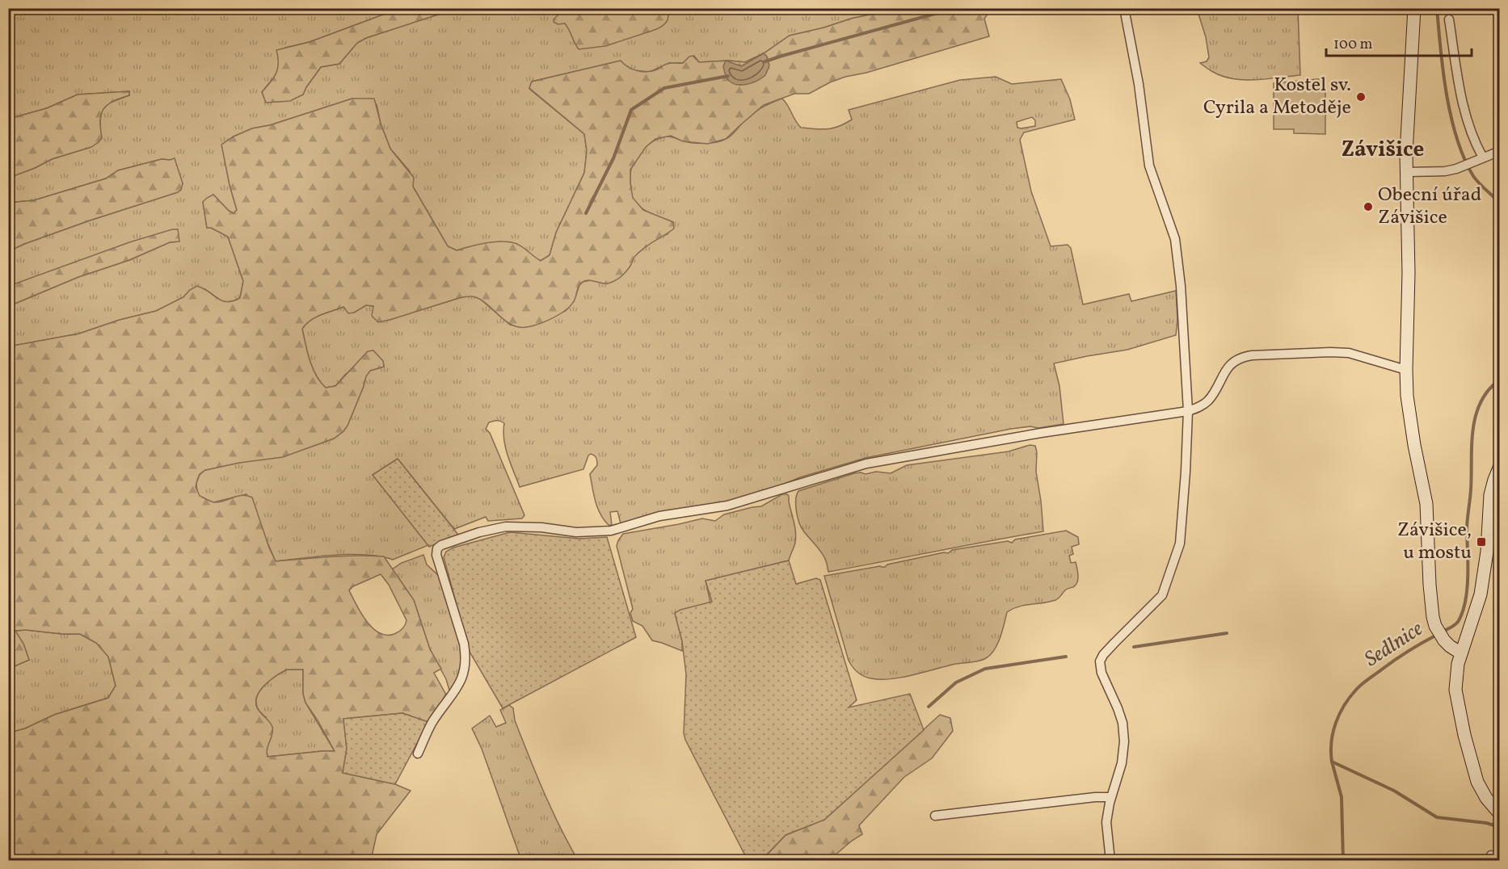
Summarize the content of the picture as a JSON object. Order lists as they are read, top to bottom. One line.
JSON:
{"districts":["Závišice"],"water":["Sedlnice"],"places":{"other":["Kostel sv. Cyrila a Metoděje","Obecní úřad Závišice"],"transit":["Závišice, u mostu"]},"scale_bar":"100 m"}
